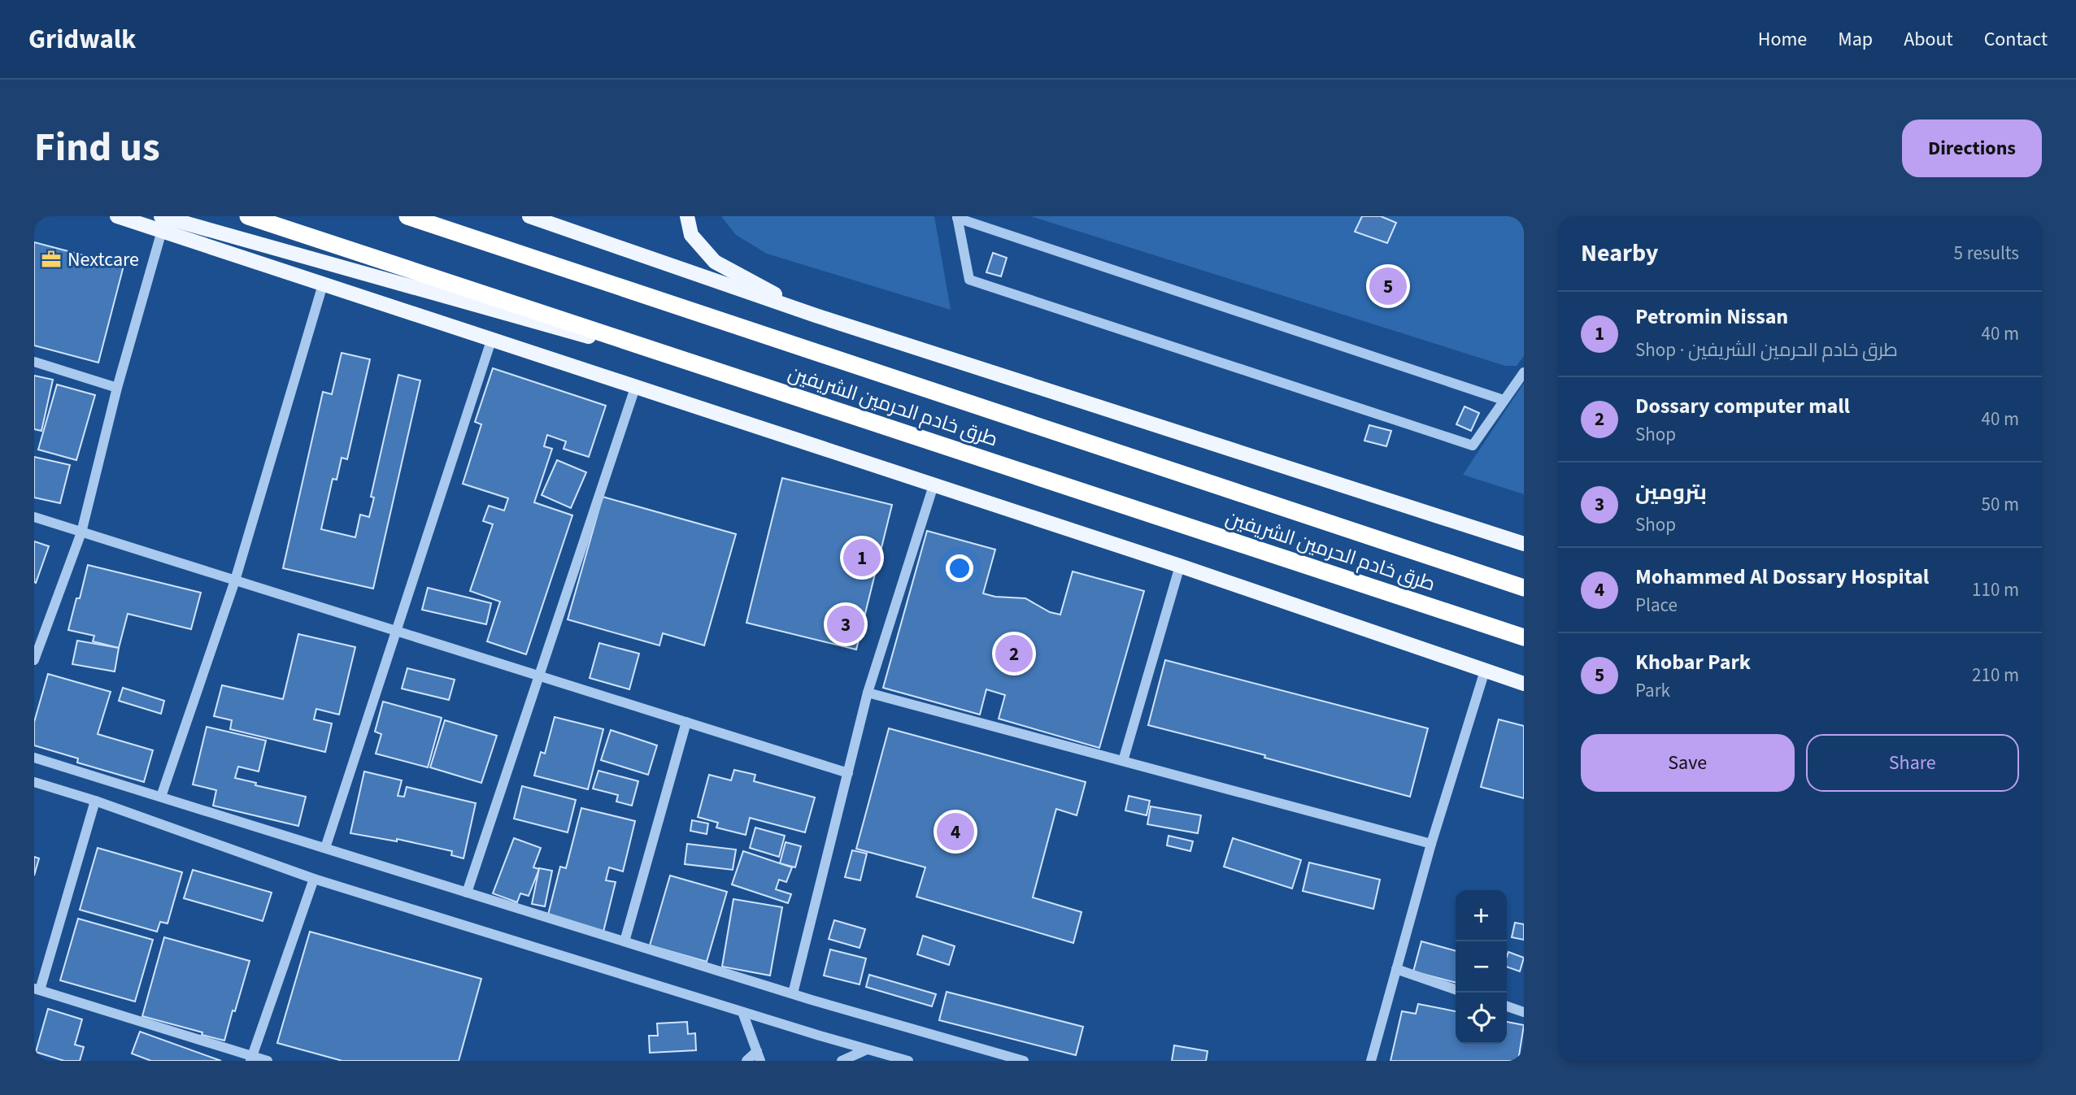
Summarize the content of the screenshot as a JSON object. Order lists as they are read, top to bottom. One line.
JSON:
{"streets":{"highway":["طرق خادم الحرمين الشريفين"]},"places":{"office":["Nextcare"]},"page":{"header":"Gridwalk","nav":["Home","Map","About","Contact"],"title":"Find us","buttons":["Directions",["Save","Share"]],"heading":["Nearby","5 results"],"pins":["5","1","3","2","4"],"list":[{"mark":"1","name":"Petromin Nissan","note":"Shop · طرق خادم الحرمين الشريفين","value":"40 m"},{"mark":"2","name":"Dossary computer mall","note":"Shop","value":"40 m"},{"mark":"3","name":"بترومين","note":"Shop","value":"50 m"},{"mark":"4","name":"Mohammed Al Dossary Hospital","note":"Place","value":"110 m"},{"mark":"5","name":"Khobar Park","note":"Park","value":"210 m"}],"map_buttons":["+","−"]}}
